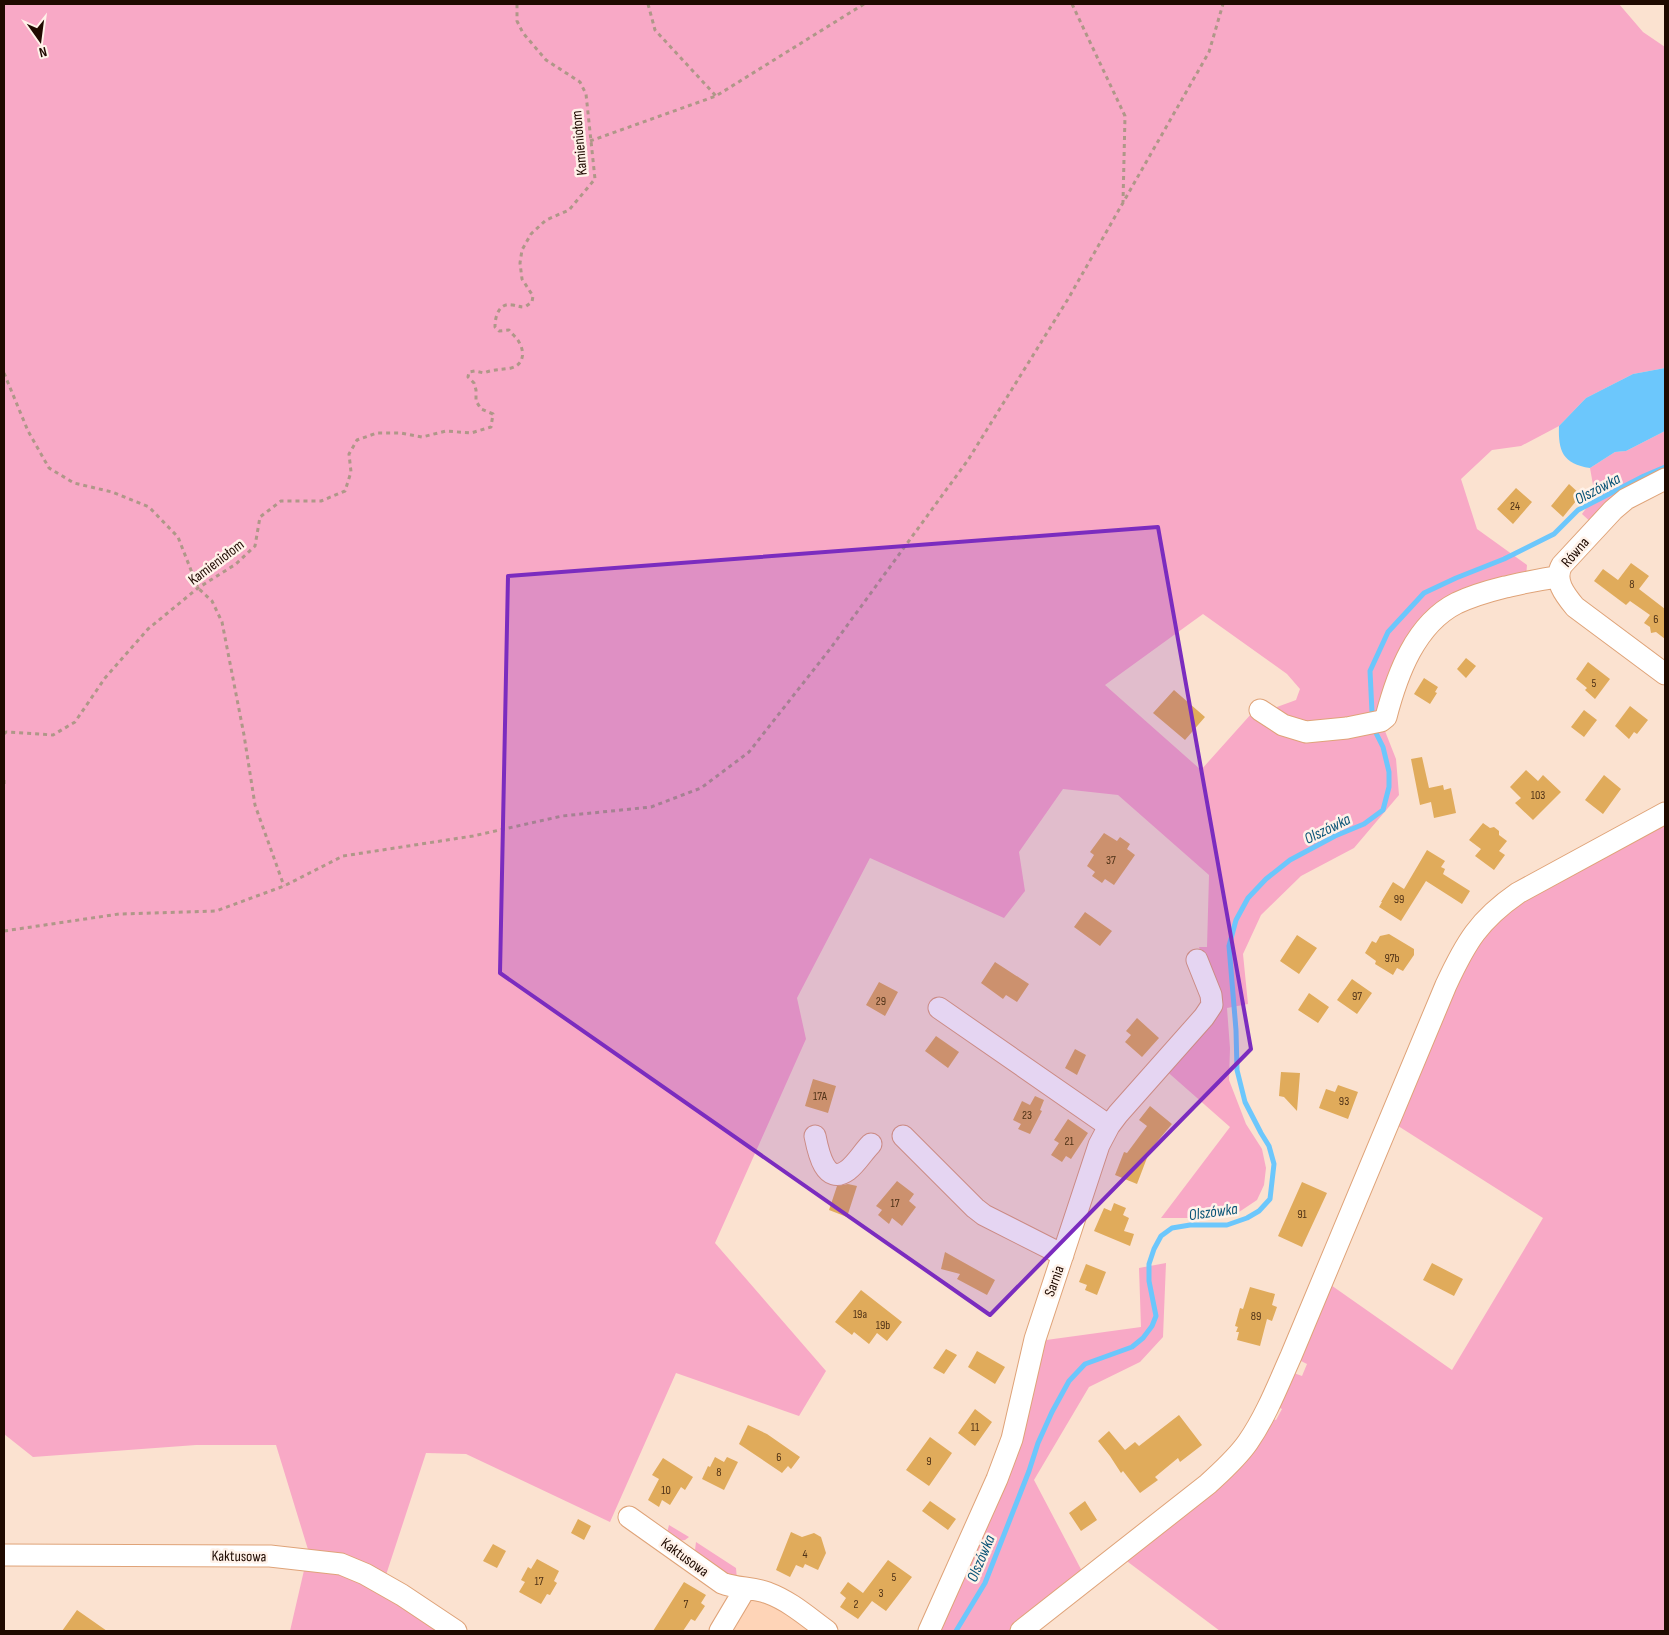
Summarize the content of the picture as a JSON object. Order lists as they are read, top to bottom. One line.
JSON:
{"streets":{"street":["Równa","Sarnia","Kaktusowa"],"path":["Kamieniołom"]},"water":["Olszówka"],"house_numbers":["24","8","6","5","103","37","99","97b","97","29","17A","93","23","21","17","91","19a","89","19b","11","6","9","8","10","4","5","17","3","7","2"],"north":"bottom"}
